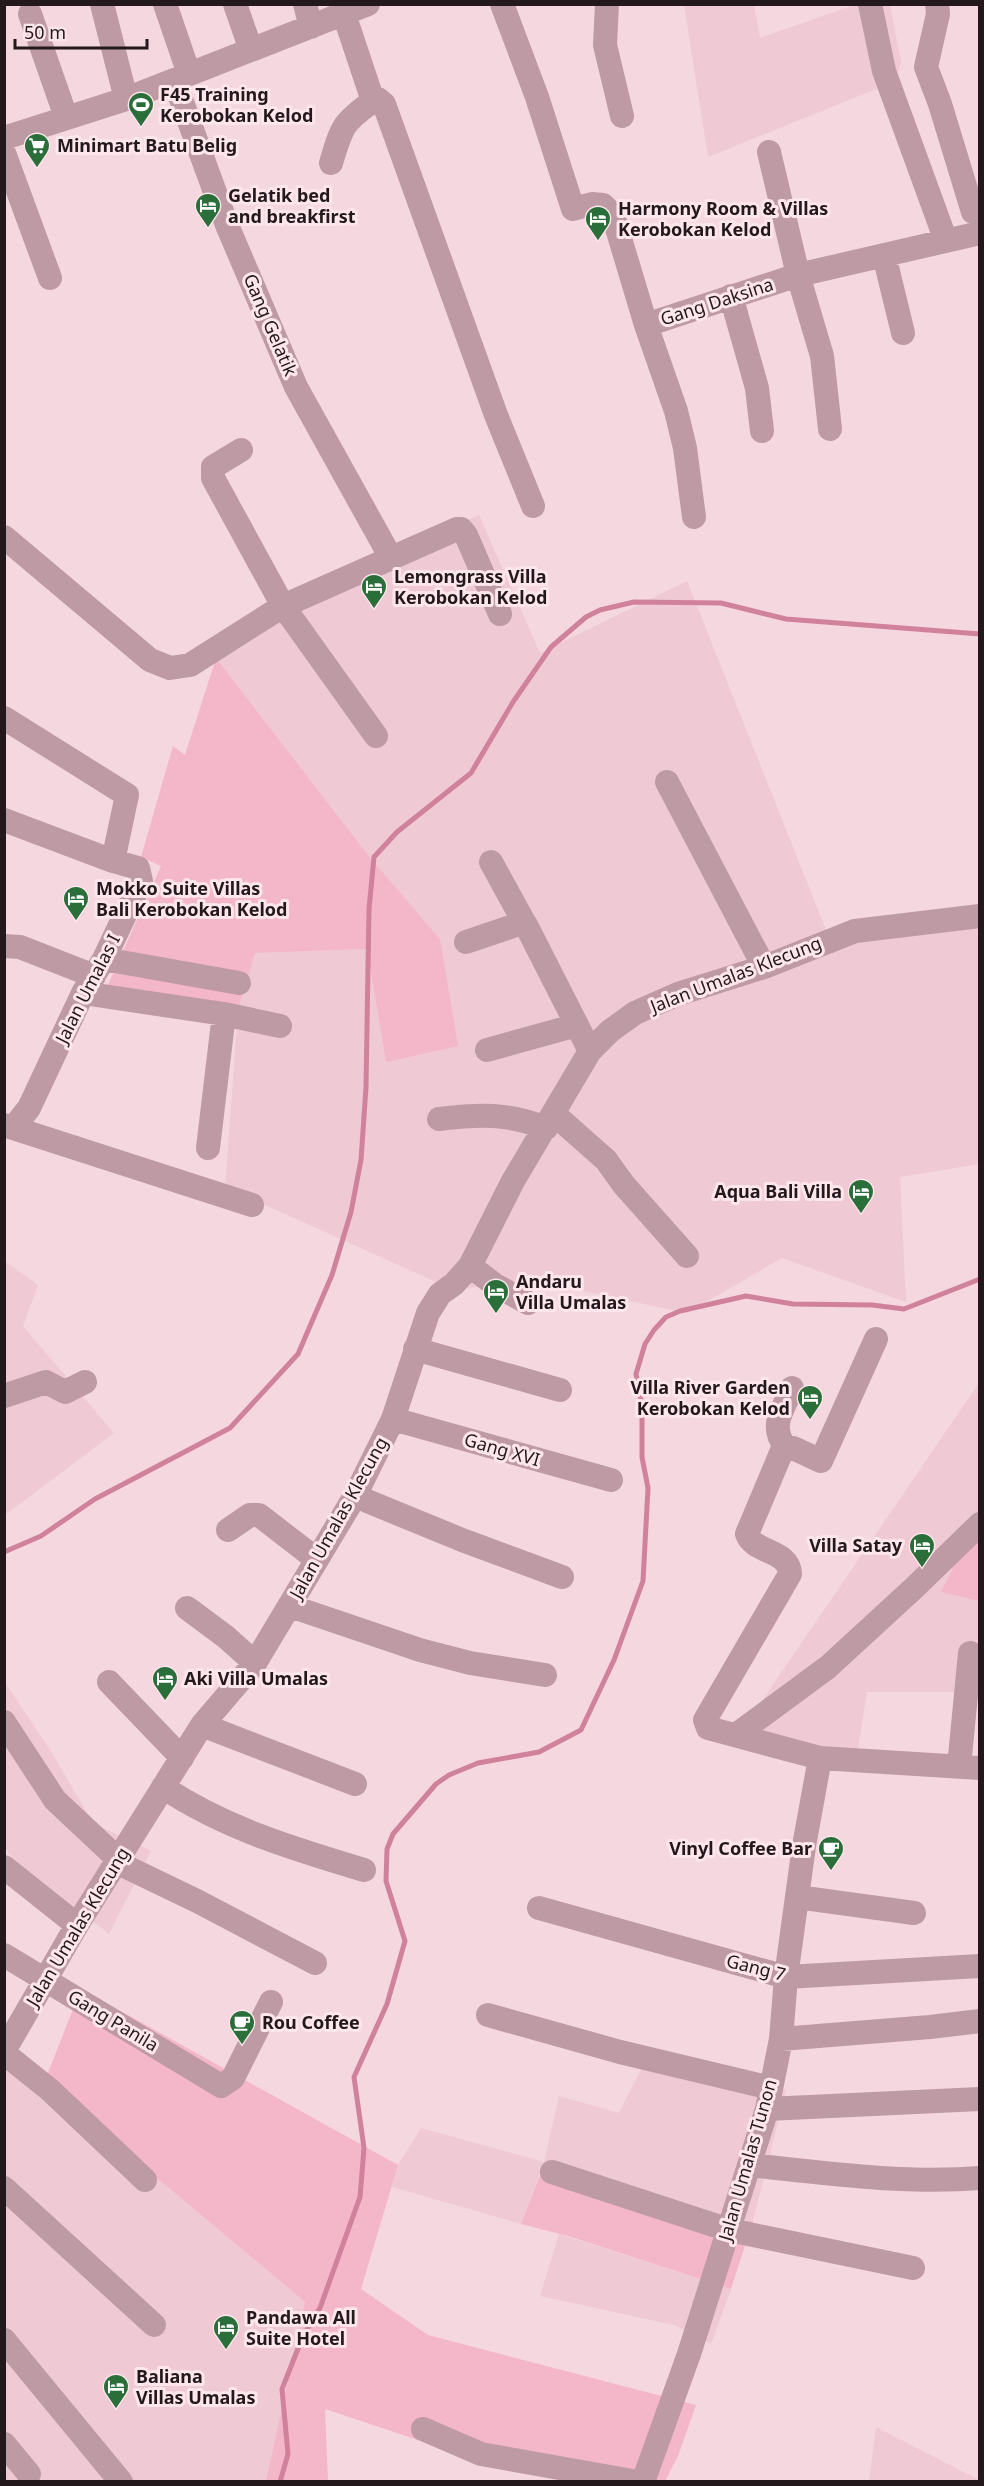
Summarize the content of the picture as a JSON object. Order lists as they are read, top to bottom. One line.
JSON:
{"streets":{"street":["Gang Daksina","Gang Gelatik","Jalan Umalas Klecung","Jalan Umalas I","Gang XVI","Gang 7","Gang Panila","Jalan Umalas Tunon"]},"crossings":[["Jalan Umalas Klecung","Gang XVI"],["Jalan Umalas Klecung","Gang Panila"],["Gang 7","Jalan Umalas Tunon"]],"places":{"sports":["F45 Training Kerobokan Kelod"],"supermarket":["Minimart Batu Belig"],"hotel":["Gelatik bed and breakfirst","Harmony Room & Villas Kerobokan Kelod","Lemongrass Villa Kerobokan Kelod","Mokko Suite Villas Bali Kerobokan Kelod","Aqua Bali Villa","Andaru Villa Umalas","Villa River Garden Kerobokan Kelod","Villa Satay","Aki Villa Umalas","Pandawa All Suite Hotel","Baliana Villas Umalas"],"cafe":["Vinyl Coffee Bar","Rou Coffee"]},"scale_bar":"50 m"}
